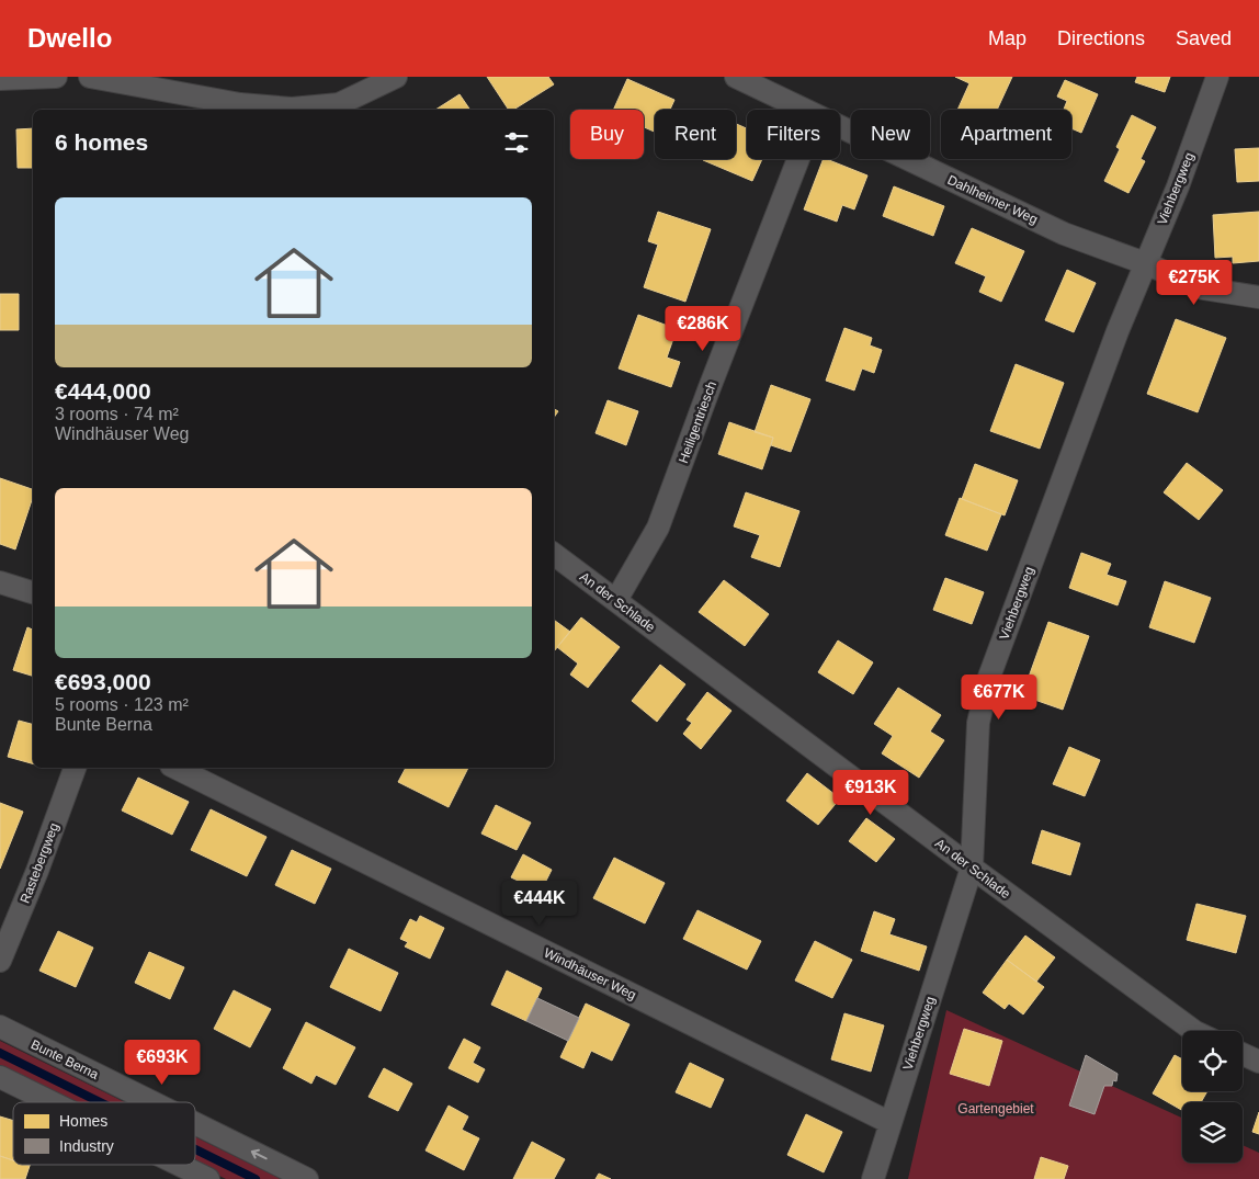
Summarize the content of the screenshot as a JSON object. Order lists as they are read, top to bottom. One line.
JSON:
{"streets":{"street":["Viehbergweg","Dahlheimer Weg","Heiligentriesch","An der Schlade","Rastebergweg","Windhäuser Weg","Bunte Berna"]},"crossings":[["Viehbergweg","Dahlheimer Weg"],["Viehbergweg","An der Schlade"],["Viehbergweg","Windhäuser Weg"],["Heiligentriesch","An der Schlade"]],"parks":["Gartengebiet"],"legend":["Homes","Industry"],"page":{"header":"Dwello","nav":["Map","Directions","Saved"],"chip":["Buy","Rent","Filters","New","Apartment"],"heading":"6 homes","list":[{"name":"€444,000","note":"3 rooms · 74 m² · Windhäuser Weg"},{"name":"€693,000","note":"5 rooms · 123 m² · Bunte Berna"}],"price":["€275K","€286K","€677K","€913K","€444K","€693K"]}}
